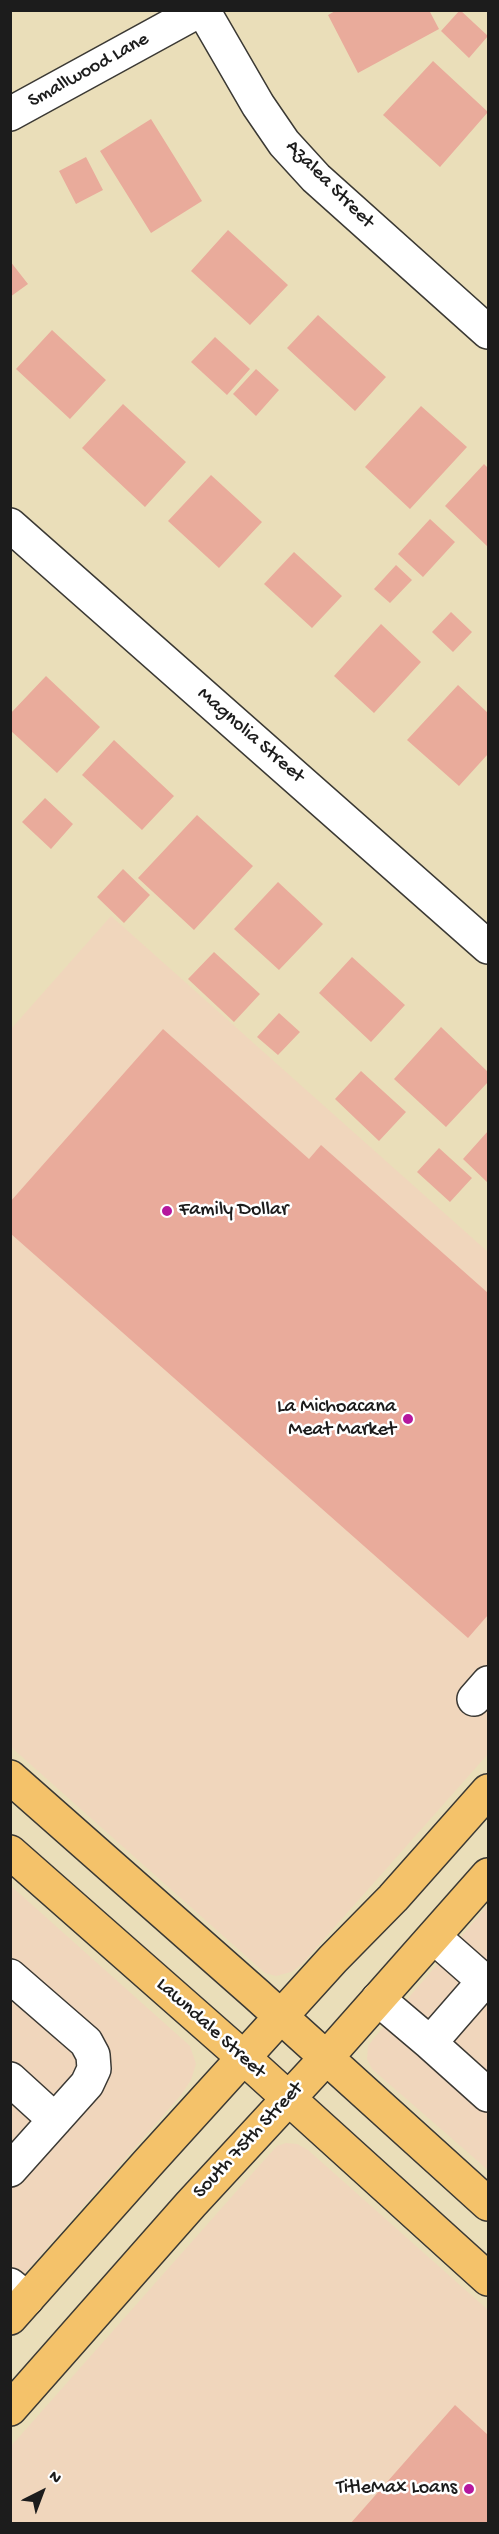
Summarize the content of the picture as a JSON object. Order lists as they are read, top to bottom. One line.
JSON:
{"streets":{"main road":["Lawndale Street","South 75th Street"],"street":["Smallwood Lane","Azalea Street","Magnolia Street"]},"crossings":[["Smallwood Lane","Azalea Street"],["Lawndale Street","South 75th Street"]],"places":["Family Dollar","La Michoacana Meat Market","TitleMax Loans"],"north":"top right"}
